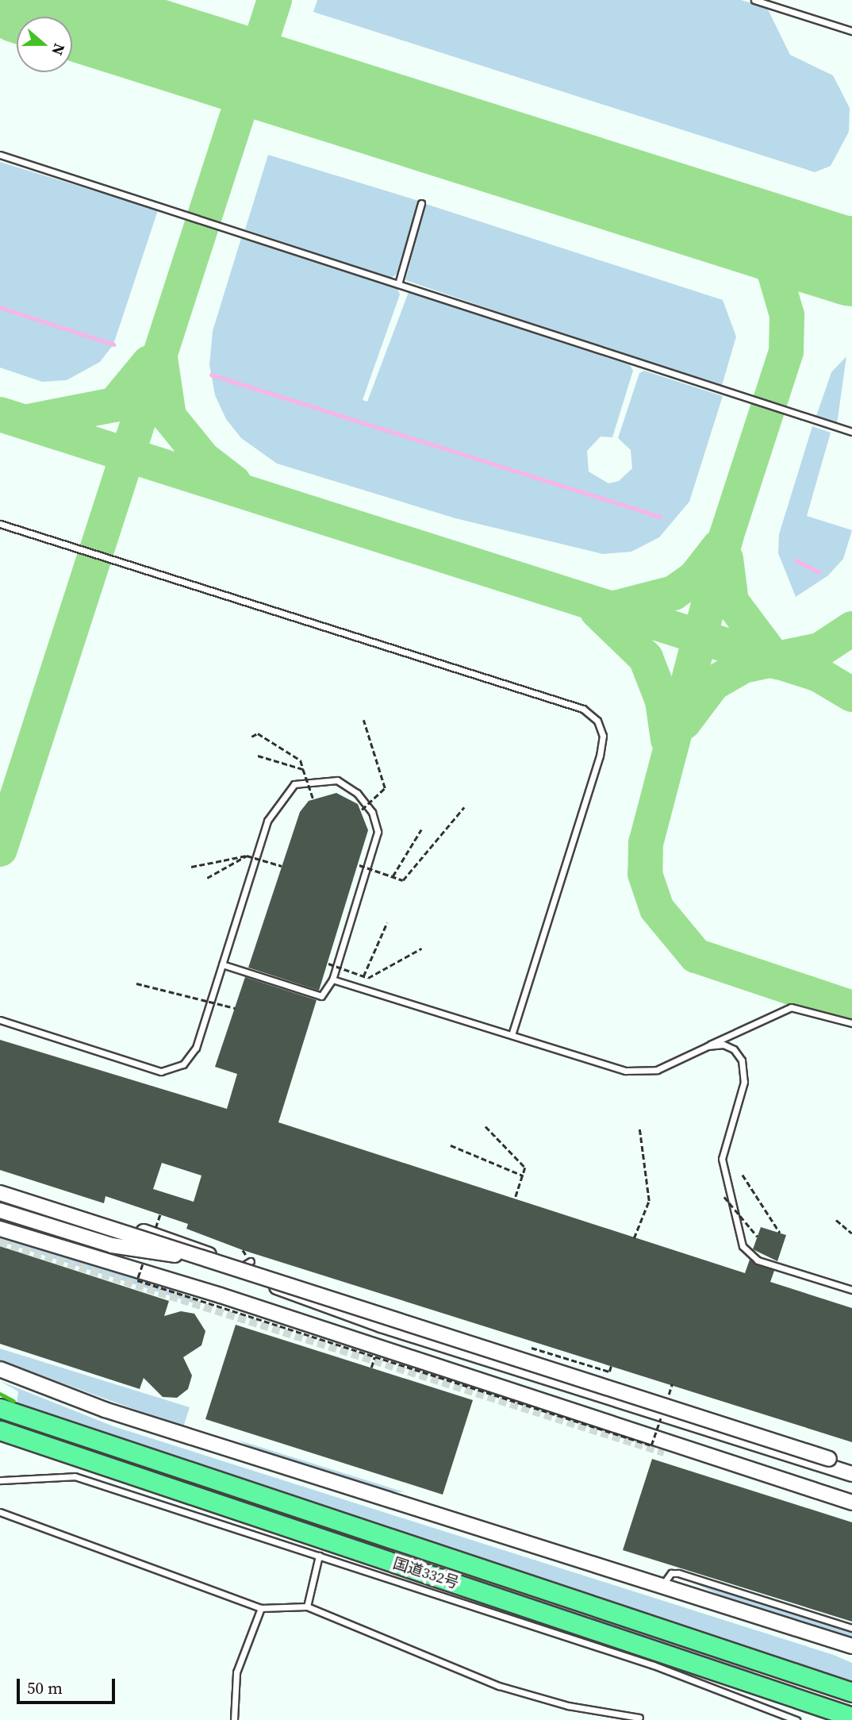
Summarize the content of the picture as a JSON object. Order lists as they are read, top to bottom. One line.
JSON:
{"streets":{"highway":["国道332号"]},"scale_bar":"50 m","north":"right"}
